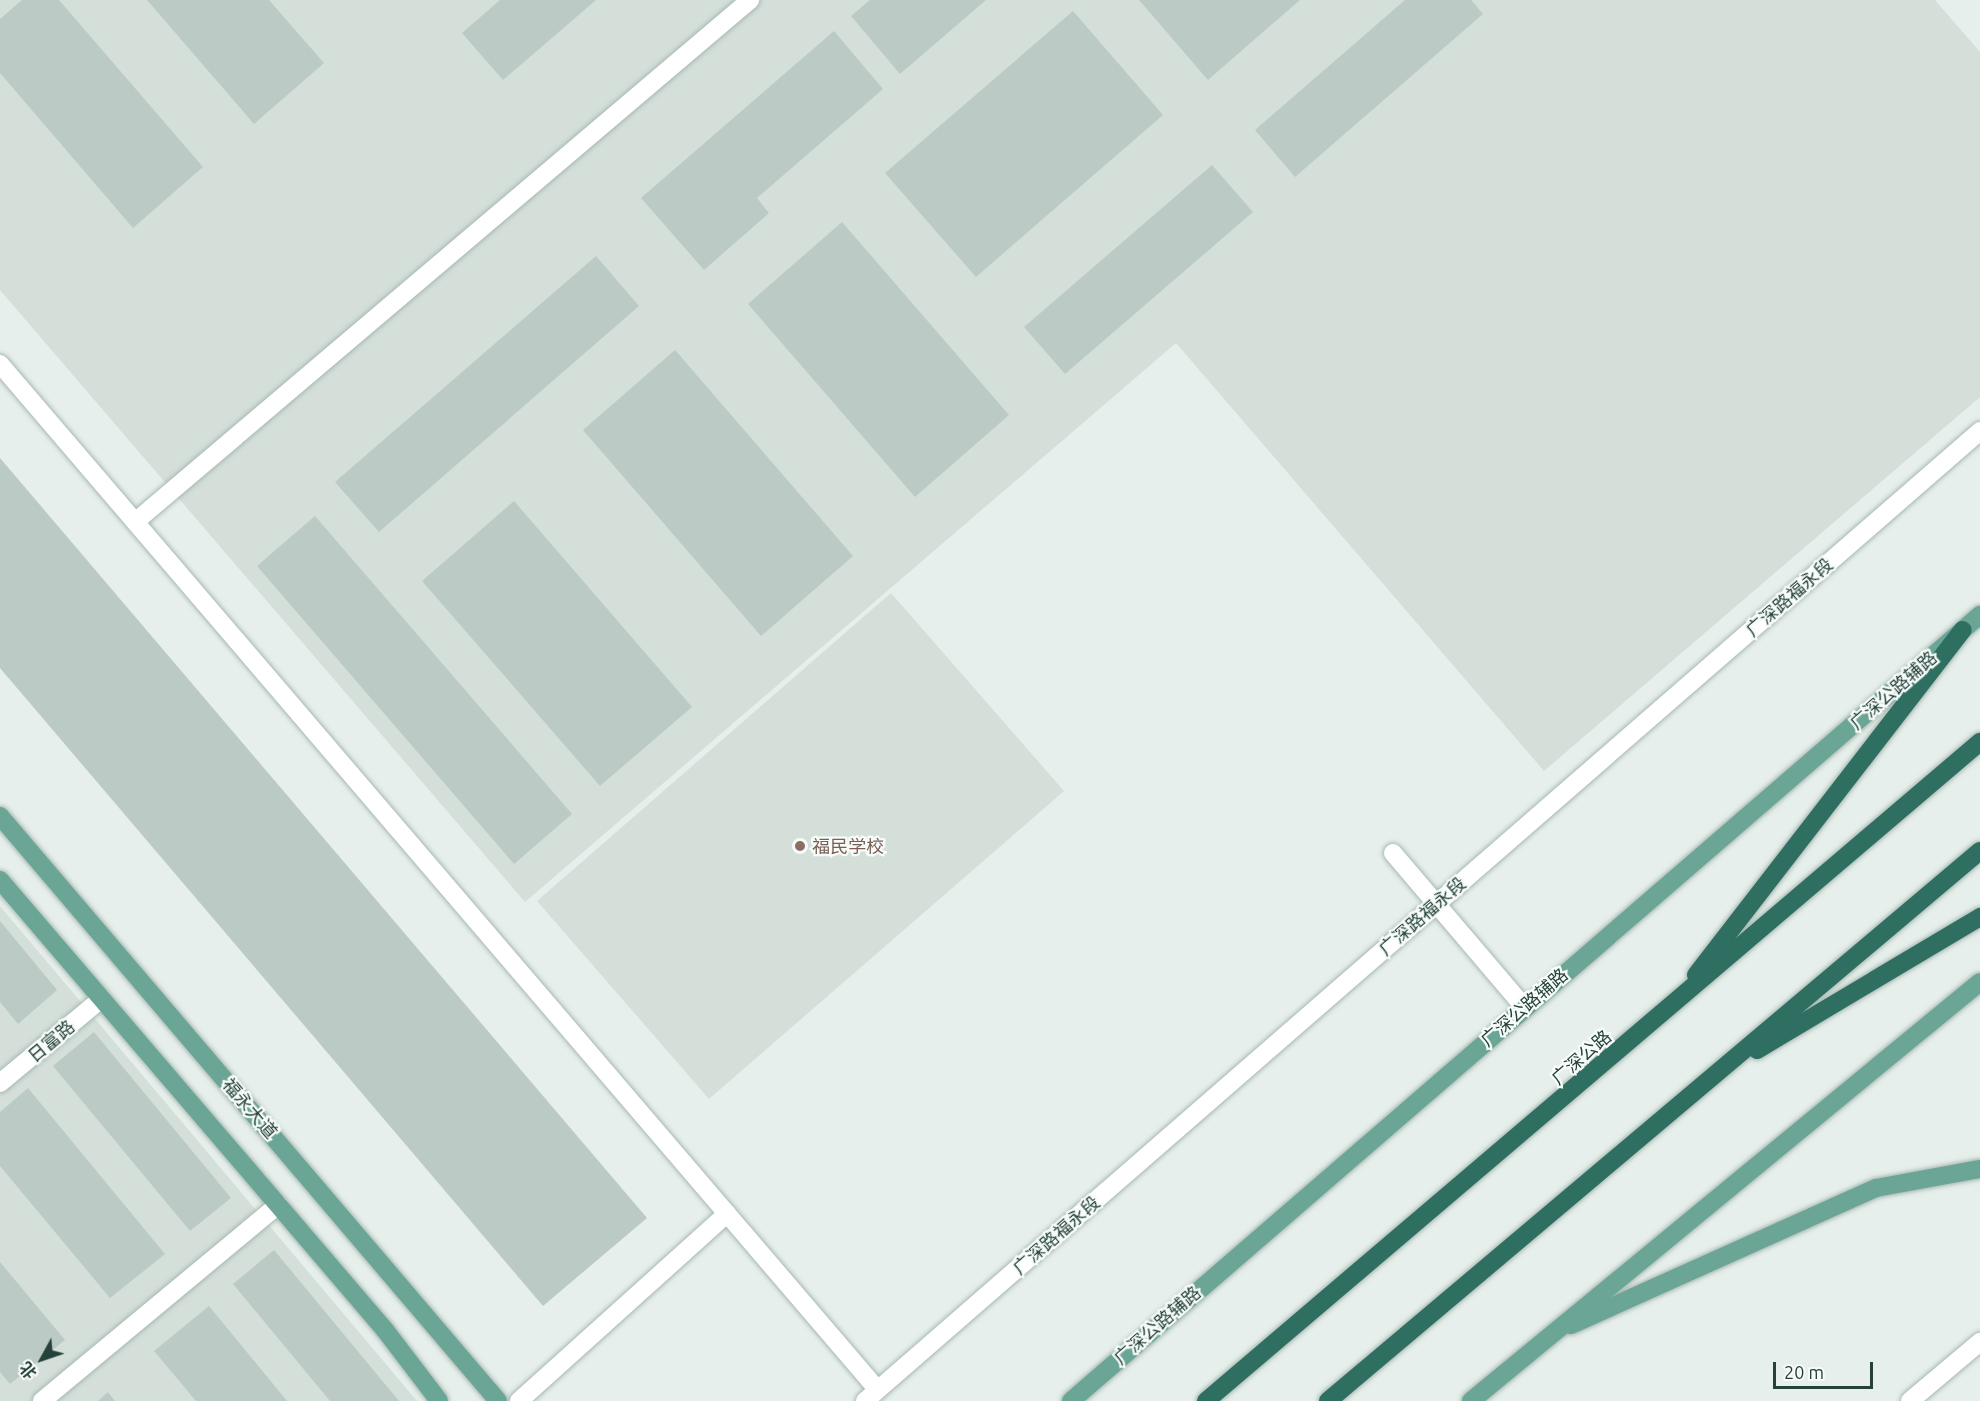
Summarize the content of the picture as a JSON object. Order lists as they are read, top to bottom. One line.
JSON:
{"streets":{"highway":["广深公路"],"main road":["广深公路辅路","福永大道"],"street":["广深路福永段","日富路"]},"places":["福民学校"],"scale_bar":"20 m","north":"bottom left"}
